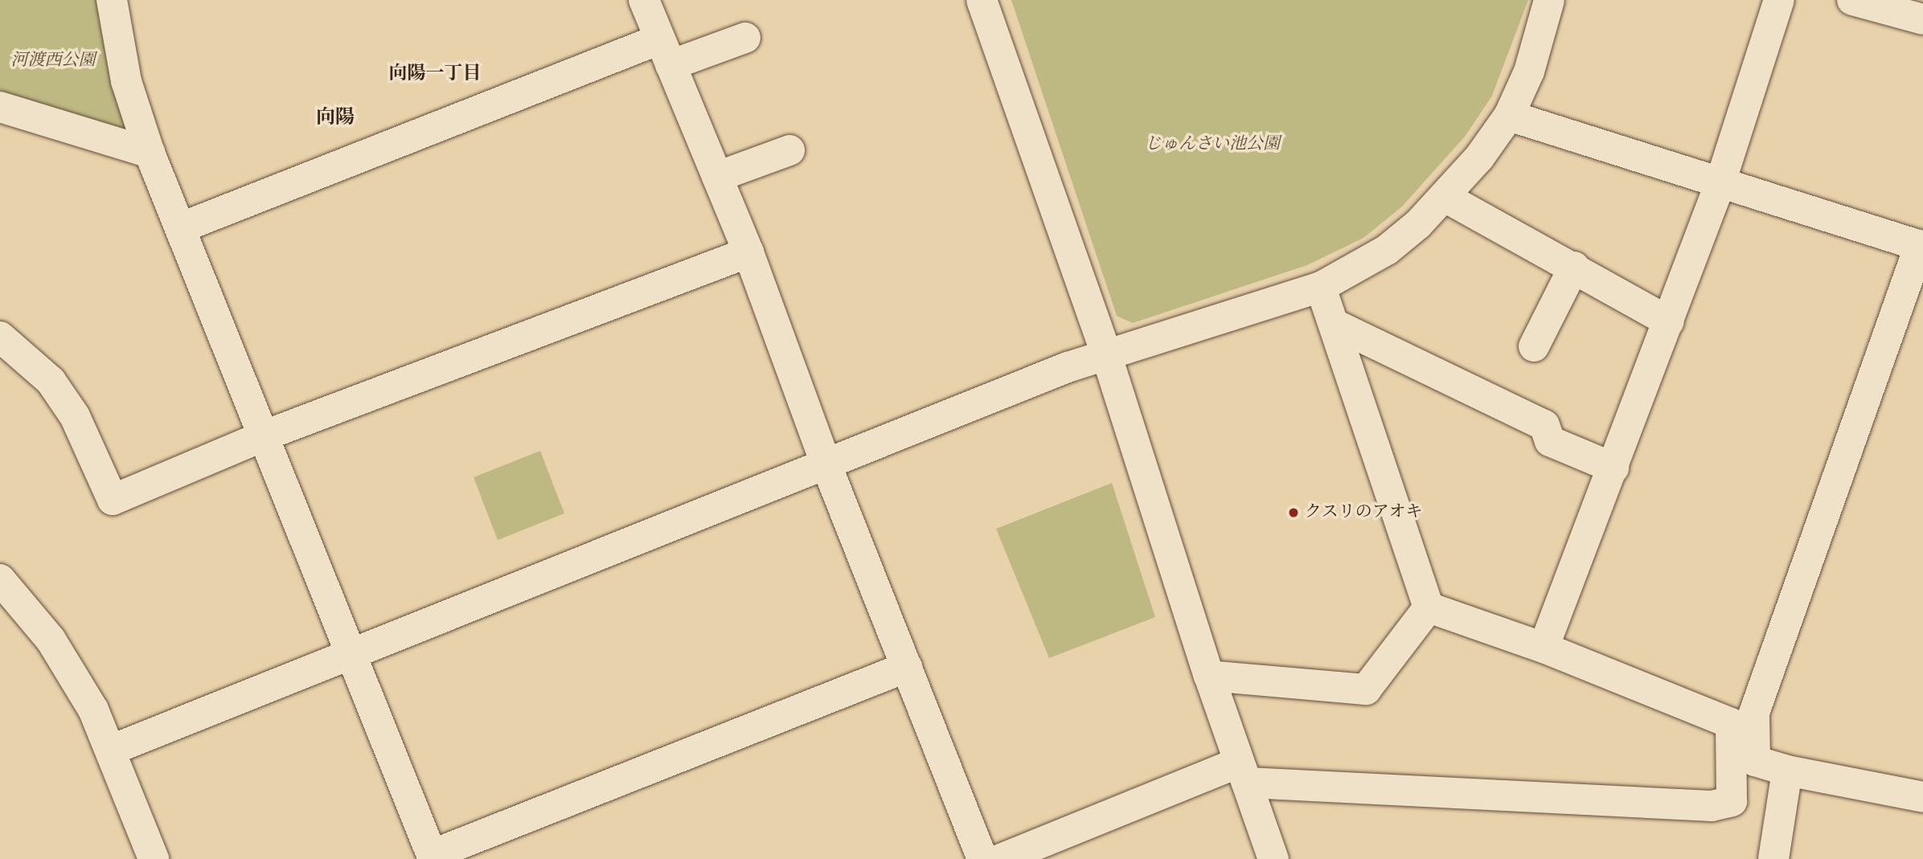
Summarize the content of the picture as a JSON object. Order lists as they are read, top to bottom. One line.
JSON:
{"districts":["向陽一丁目","向陽"],"parks":["河渡西公園","じゅんさい池公園"],"places":["クスリのアオキ"]}
